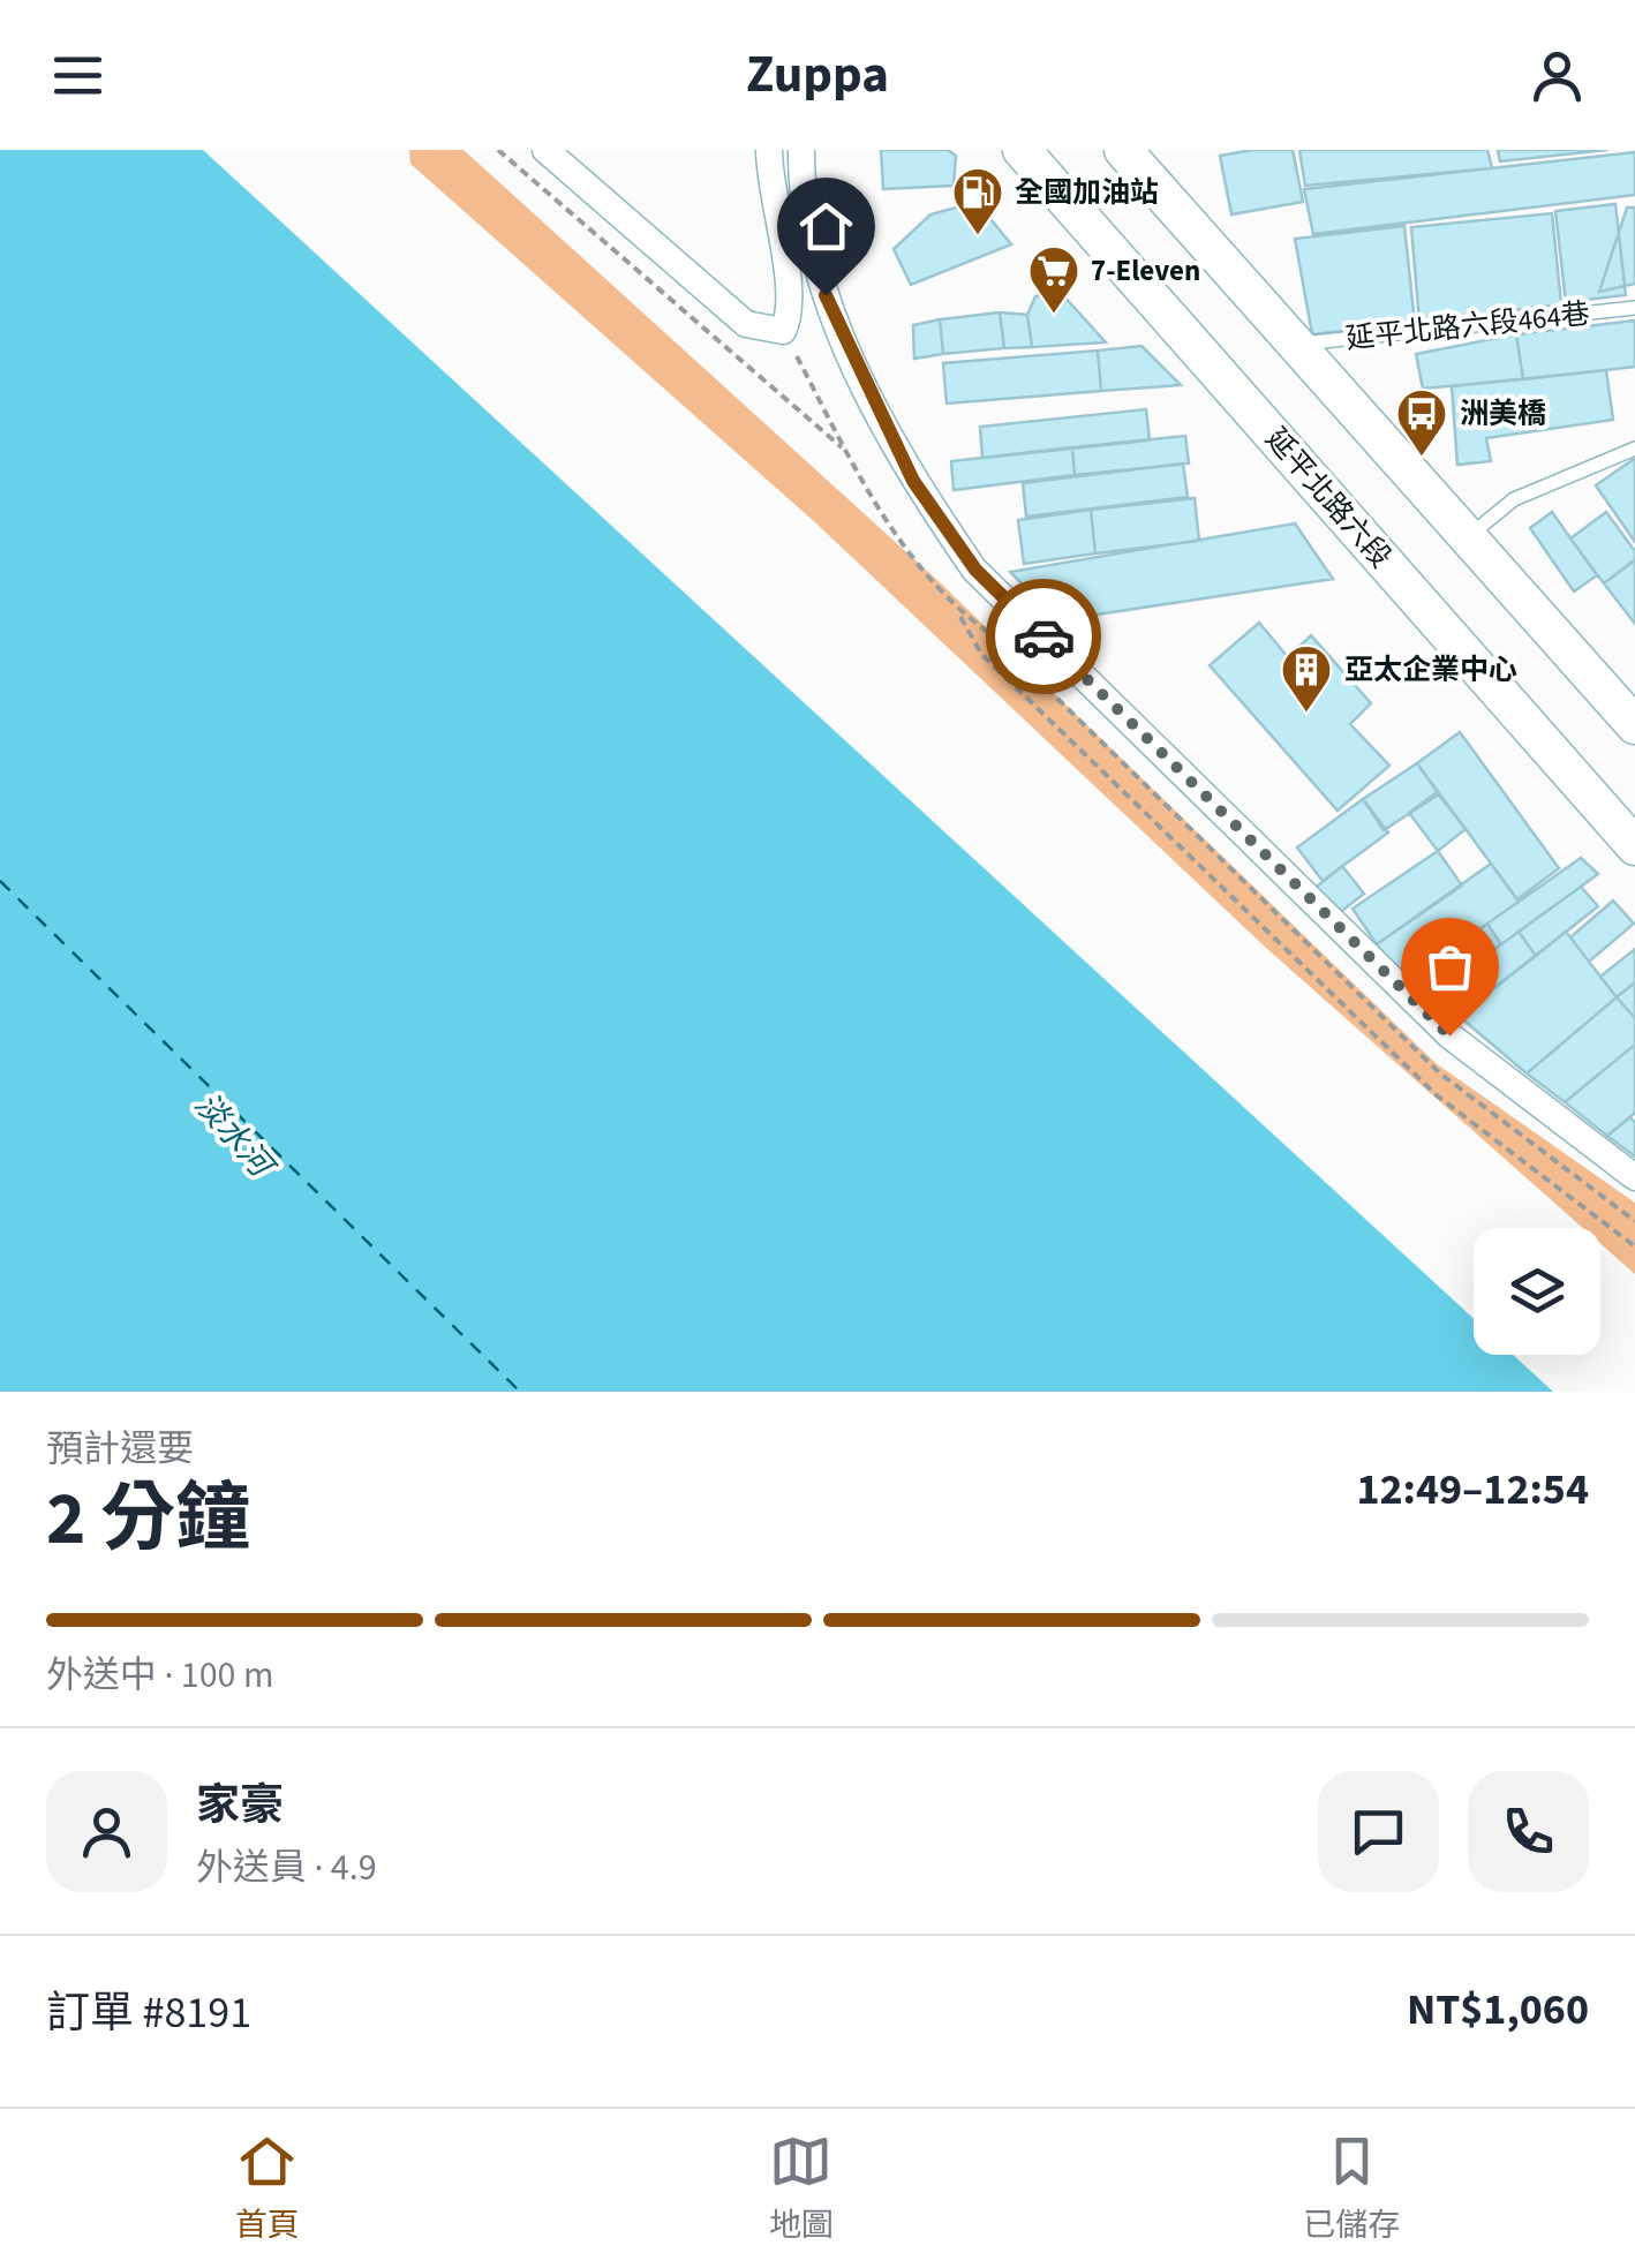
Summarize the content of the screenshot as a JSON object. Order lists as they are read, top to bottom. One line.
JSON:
{"streets":{"main road":["延平北路六段"],"lane":["延平北路六段464巷"]},"water":["淡水河"],"places":{"fuel station":["全國加油站"],"supermarket":["7-Eleven"],"bus stop":["洲美橋"],"building":["亞太企業中心"]},"page":{"header":"Zuppa","heading":["2 分鐘","預計還要","12:49–12:54"],"panel":["家豪","外送員 · 4.9","訂單 #8191","NT$1,060"],"bar":"外送中 · 100 m","tabs":["首頁","地圖","已儲存"]}}
